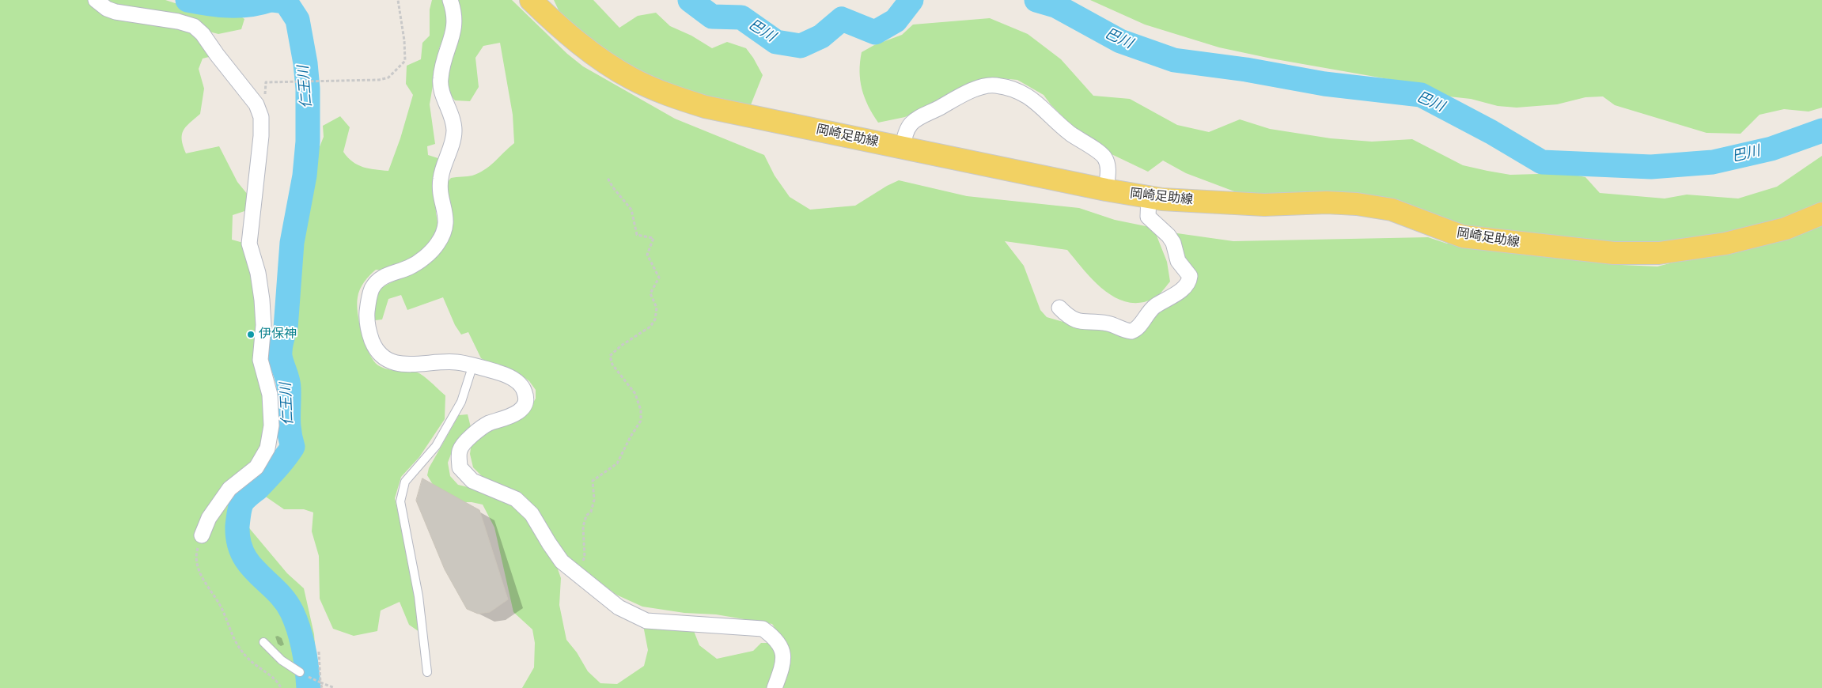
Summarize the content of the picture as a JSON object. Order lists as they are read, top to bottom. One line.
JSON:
{"streets":{"main road":["岡崎足助線"]},"water":["巴川","仁王川"],"places":["伊保神"]}
